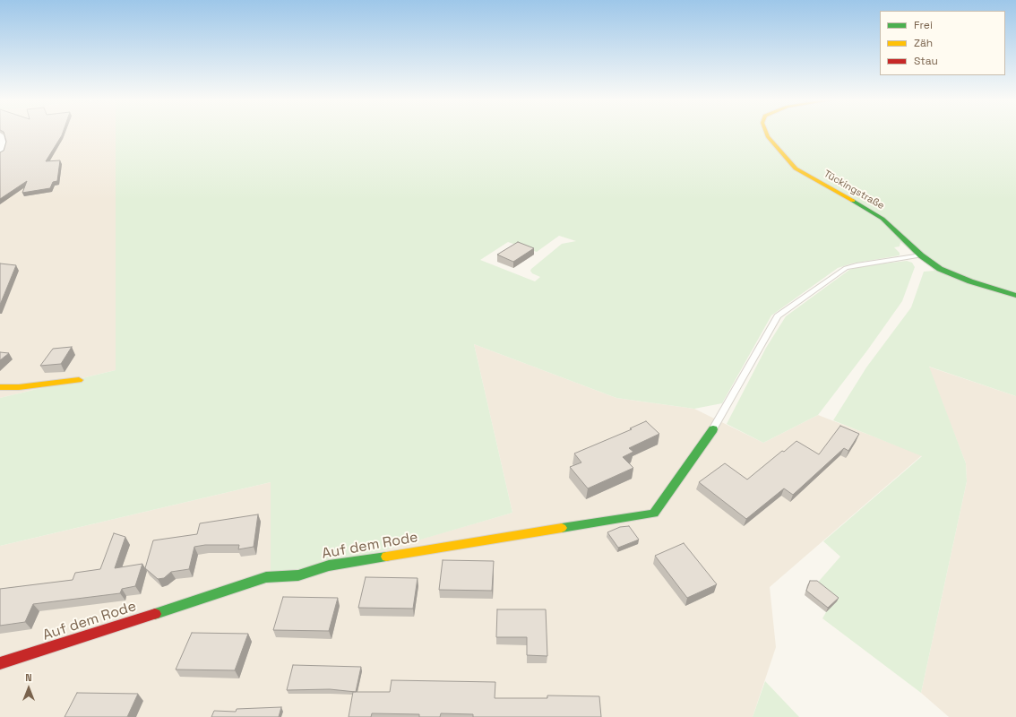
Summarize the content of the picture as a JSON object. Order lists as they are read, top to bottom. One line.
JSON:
{"streets":{"street":["Tückingstraße","Auf dem Rode"]},"legend":["Frei","Zäh","Stau"],"north":"top"}
